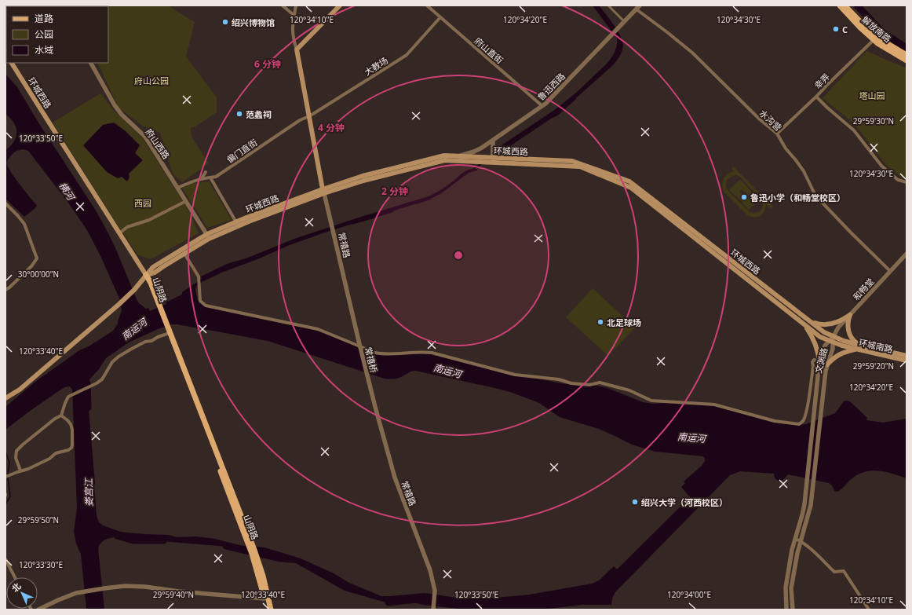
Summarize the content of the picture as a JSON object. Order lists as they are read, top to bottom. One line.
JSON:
{"streets":{"main road":["解放南路","环城西路","山阴路","环城南路"],"street":["府山直街","大教场","幸弄","鲁迅西路","水沟营","府山西路","偏门直街","常禧路","和畅堂","常禧桥","文渊路"]},"crossings":[["解放南路","幸弄"],["府山直街","大教场"],["府山直街","鲁迅西路"],["大教场","偏门直街"],["幸弄","水沟营"],["鲁迅西路","环城西路"],["鲁迅西路","水沟营"],["环城西路","府山西路"],["环城西路","常禧路"],["环城西路","和畅堂"],["环城西路","山阴路"],["环城西路","环城南路"],["环城西路","文渊路"],["水沟营","和畅堂"],["府山西路","偏门直街"],["常禧路","常禧桥"],["和畅堂","文渊路"]],"water":["横河","南运河","娄宫江"],"parks":["府山公园","塔山园","西园"],"places":["绍兴博物馆","C","范蠡祠","鲁迅小学（和畅堂校区）","北足球场","绍兴大学（河西校区）"],"legend":["道路","公园","水域"],"north":"top left","coordinates":["120°34'10\"E","120°34'30\"E","120°34'20\"E","29°59'30\"N","120°33'50\"E","30°00'00\"N","120°33'40\"E","29°59'20\"N","29°59'50\"N","120°33'30\"E","29°59'40\"N","120°34'00\"E"],"rings":["6 分钟","4 分钟","2 分钟"]}
